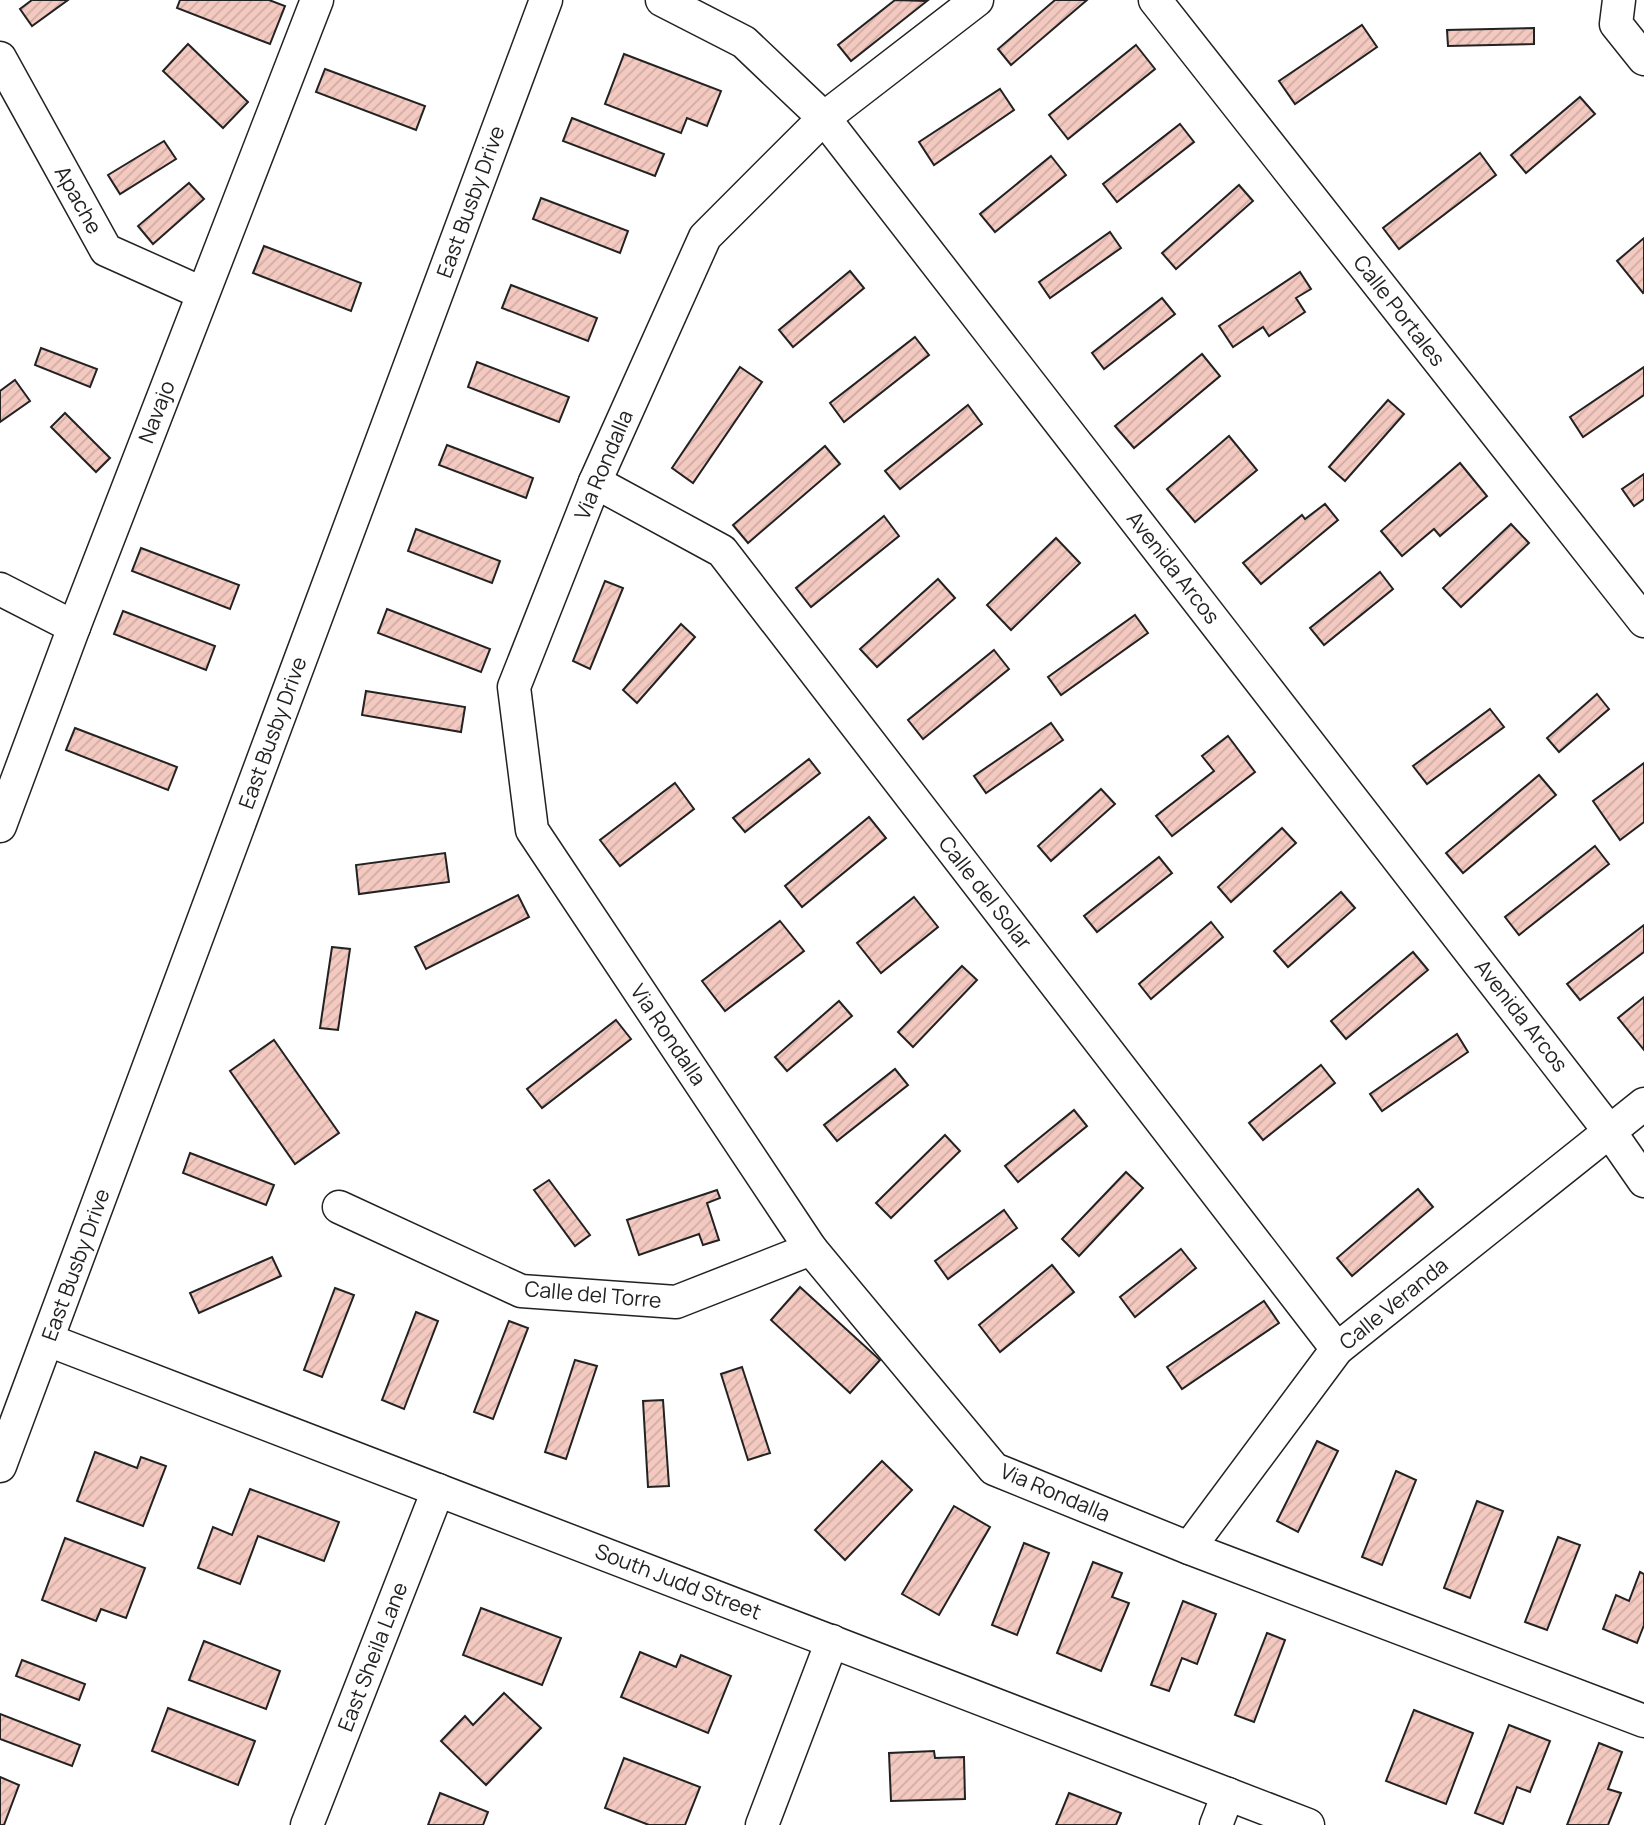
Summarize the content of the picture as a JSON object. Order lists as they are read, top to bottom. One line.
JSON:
{"streets":{"street":["Apache","East Busby Drive","Calle Portales","Navajo","Via Rondalla","Avenida Arcos","Calle del Solar","Calle del Torre","Calle Veranda","South Judd Street","East Sheila Lane"]},"crossings":[["Apache","Navajo"],["East Busby Drive","South Judd Street"],["Via Rondalla","Avenida Arcos"],["Via Rondalla","Calle del Solar"],["Via Rondalla","Calle del Torre"],["Via Rondalla","Calle Veranda"],["Avenida Arcos","Calle Veranda"],["Calle del Solar","Calle Veranda"],["South Judd Street","East Sheila Lane"]]}
